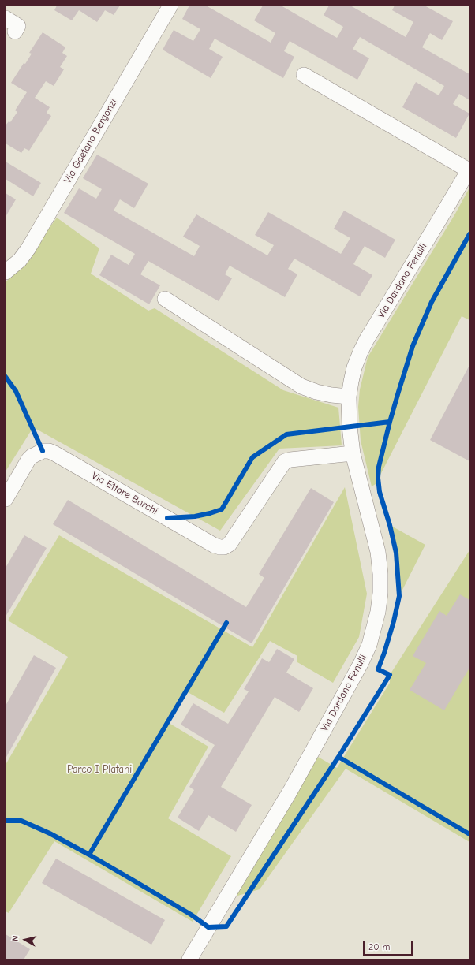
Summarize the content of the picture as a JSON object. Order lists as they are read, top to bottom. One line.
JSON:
{"streets":{"street":["Via Gaetano Bergonzi","Via Dardano Fenulli","Via Ettore Barchi"]},"crossings":[["Via Dardano Fenulli","Via Ettore Barchi"]],"parks":["Parco I Platani"],"scale_bar":"20 m","north":"left"}
